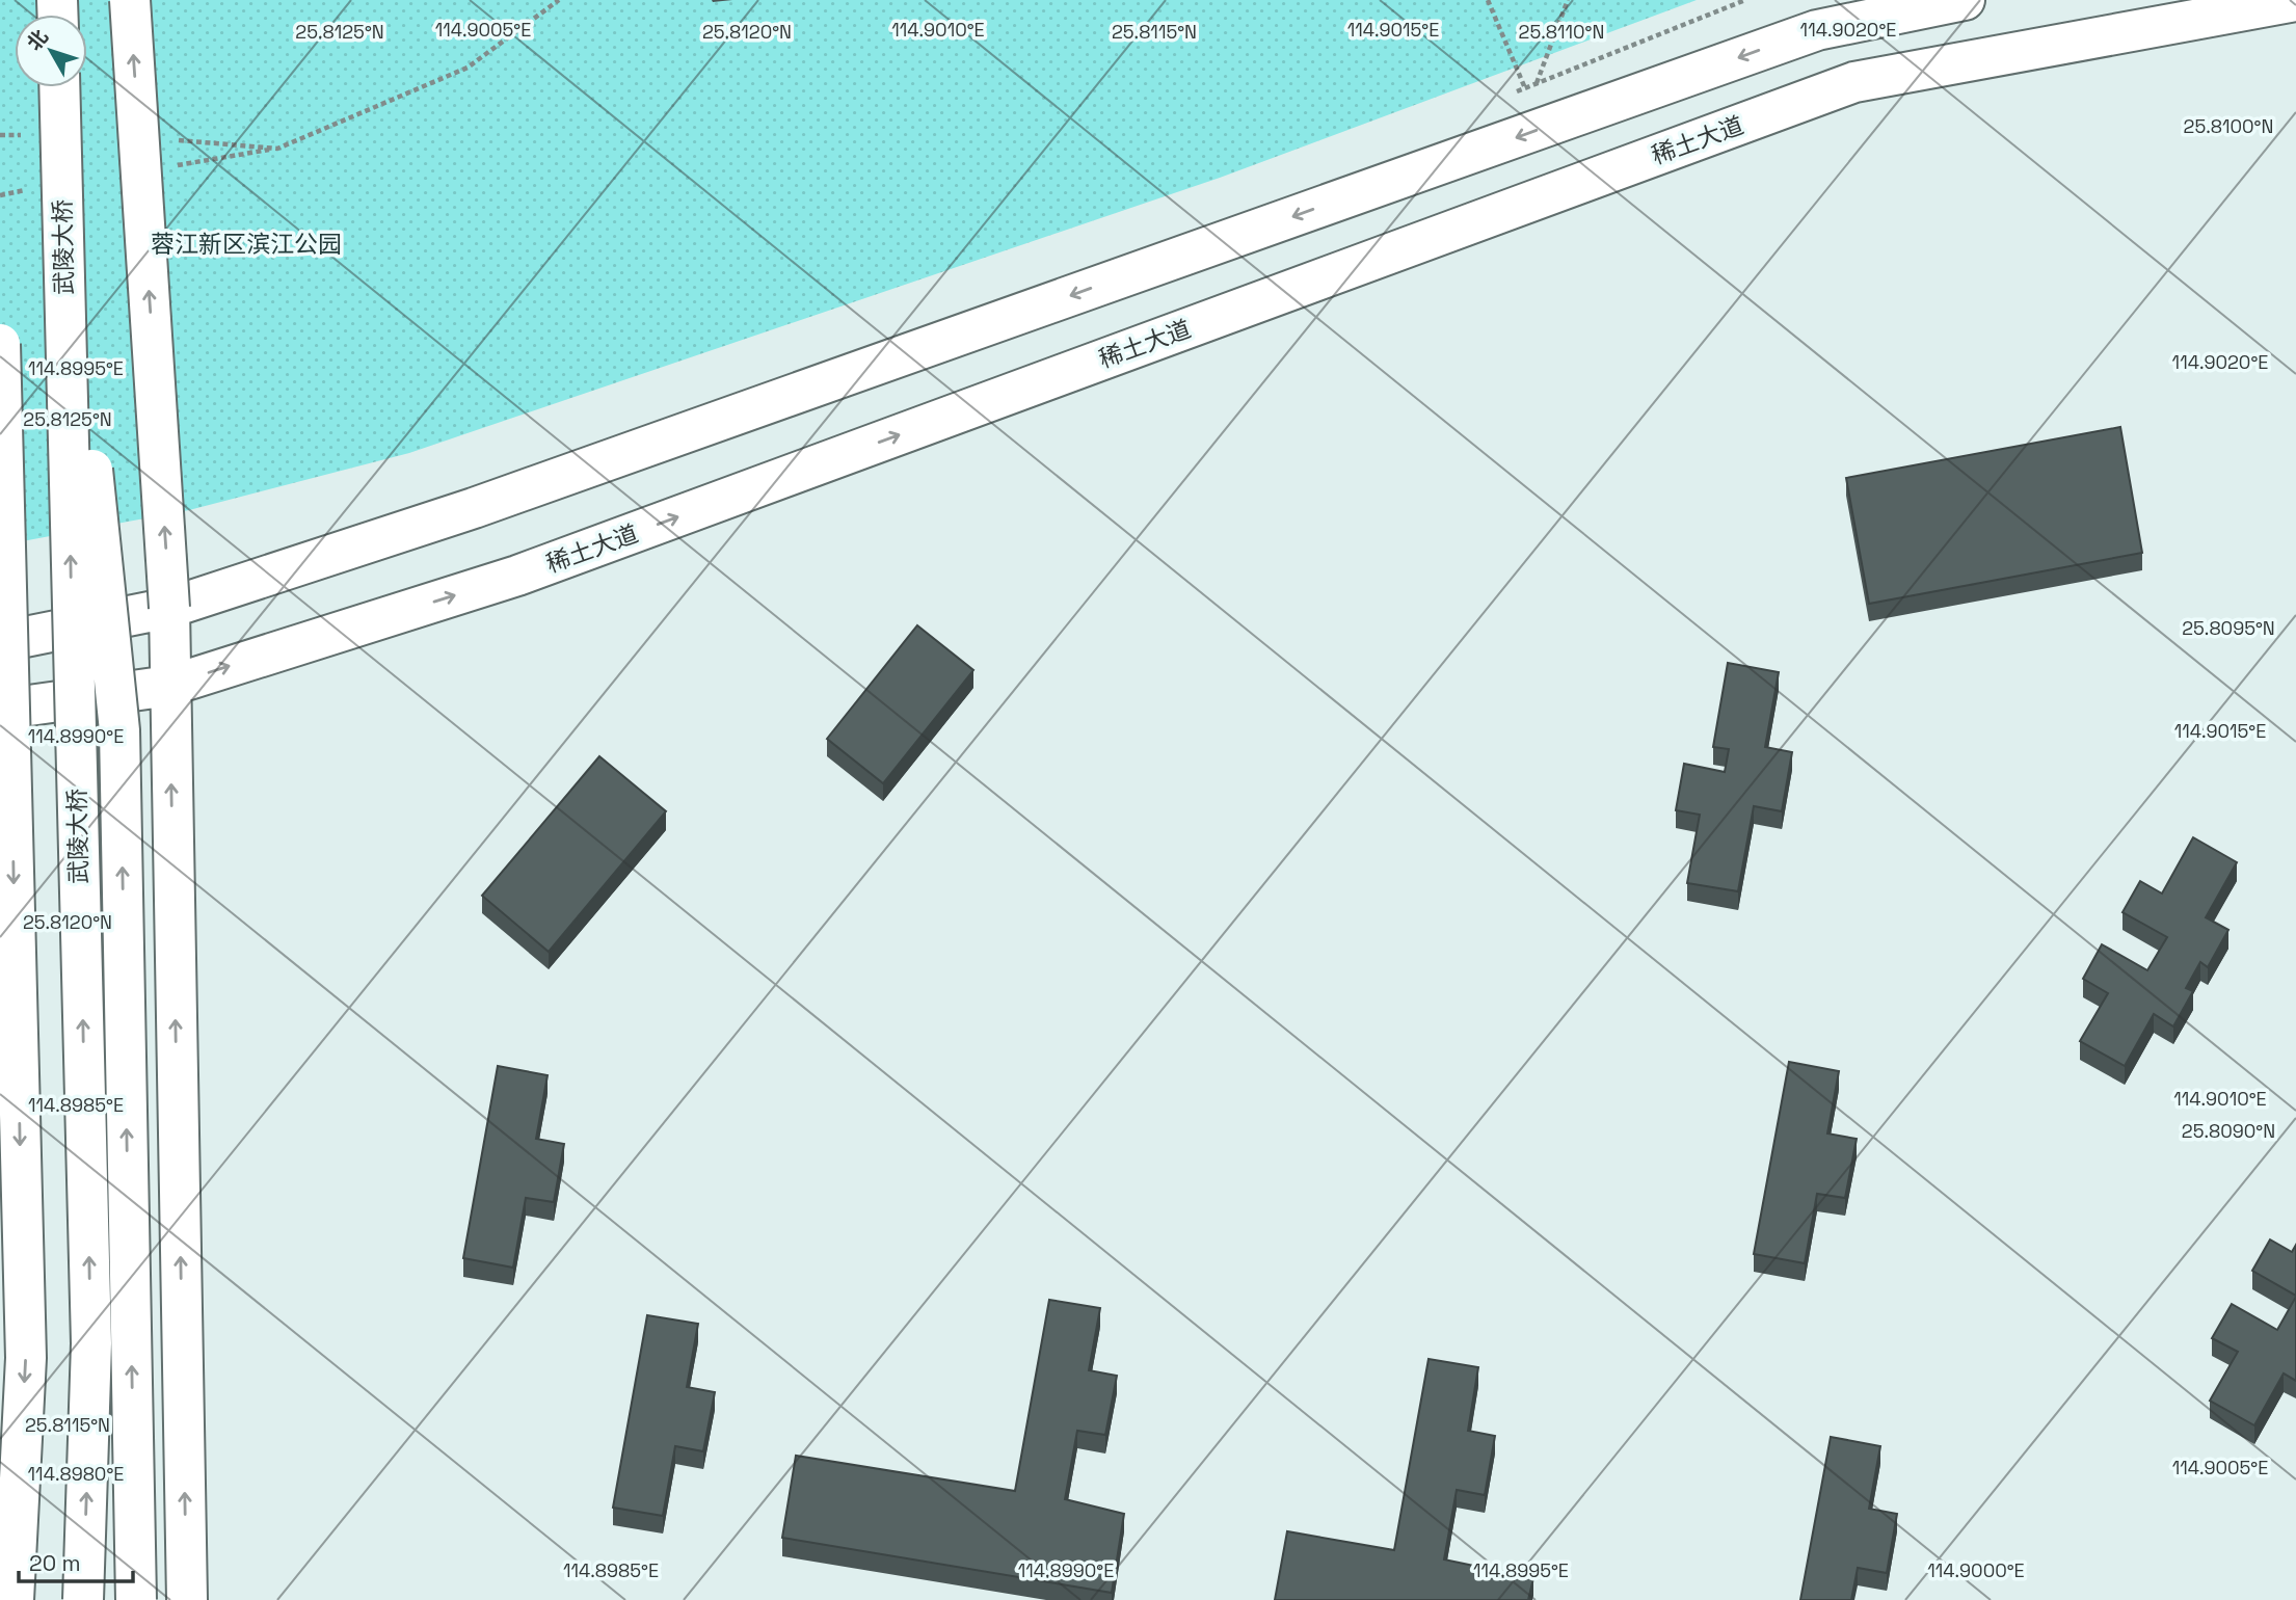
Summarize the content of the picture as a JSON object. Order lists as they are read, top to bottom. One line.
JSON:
{"streets":{"main road":["稀土大道","武陵大桥"]},"parks":["蓉江新区滨江公园"],"scale_bar":"20 m","north":"top left","coordinates":["114.9015°E","114.9005°E","114.9010°E","114.9020°E","25.8125°N","25.8120°N","25.8115°N","25.8110°N","25.8100°N","114.8995°E","25.8095°N","114.8990°E","114.8985°E","25.8090°N","114.8980°E","114.9000°E"]}
